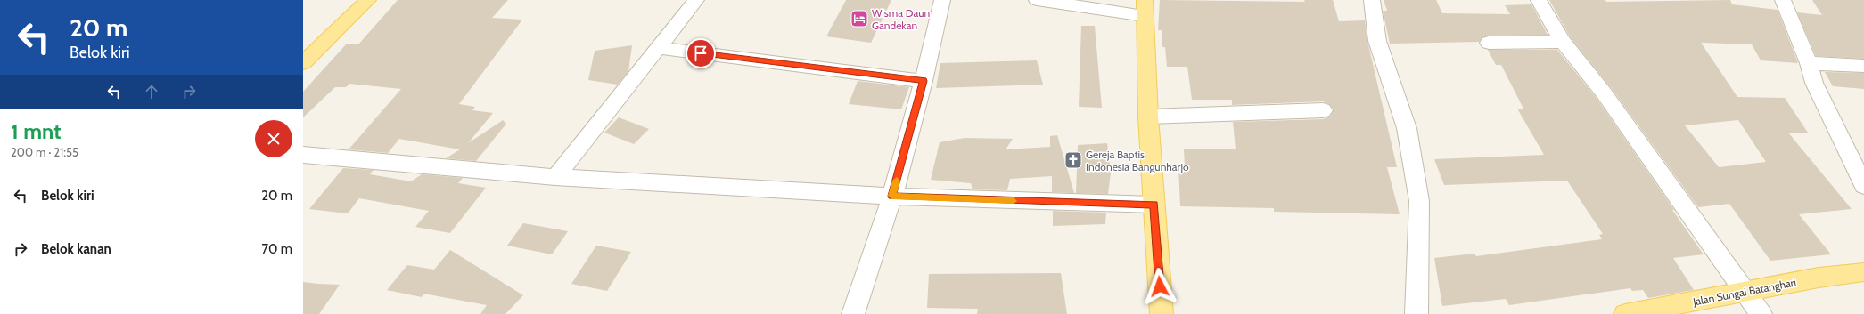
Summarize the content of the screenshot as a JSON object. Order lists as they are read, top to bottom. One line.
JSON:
{"streets":{"main road":["Jalan Sungai Batanghari"]},"places":{"hotel":["Wisma Daun Gandekan"],"church":["Gereja Baptis Indonesia Bangunharjo"]},"page":{"turn":["20 m","Belok kiri"],"heading":["1 mnt","200 m · 21:55"],"list":[{"name":"Belok kiri","value":"20 m"},{"name":"Belok kanan","value":"70 m"}]}}
